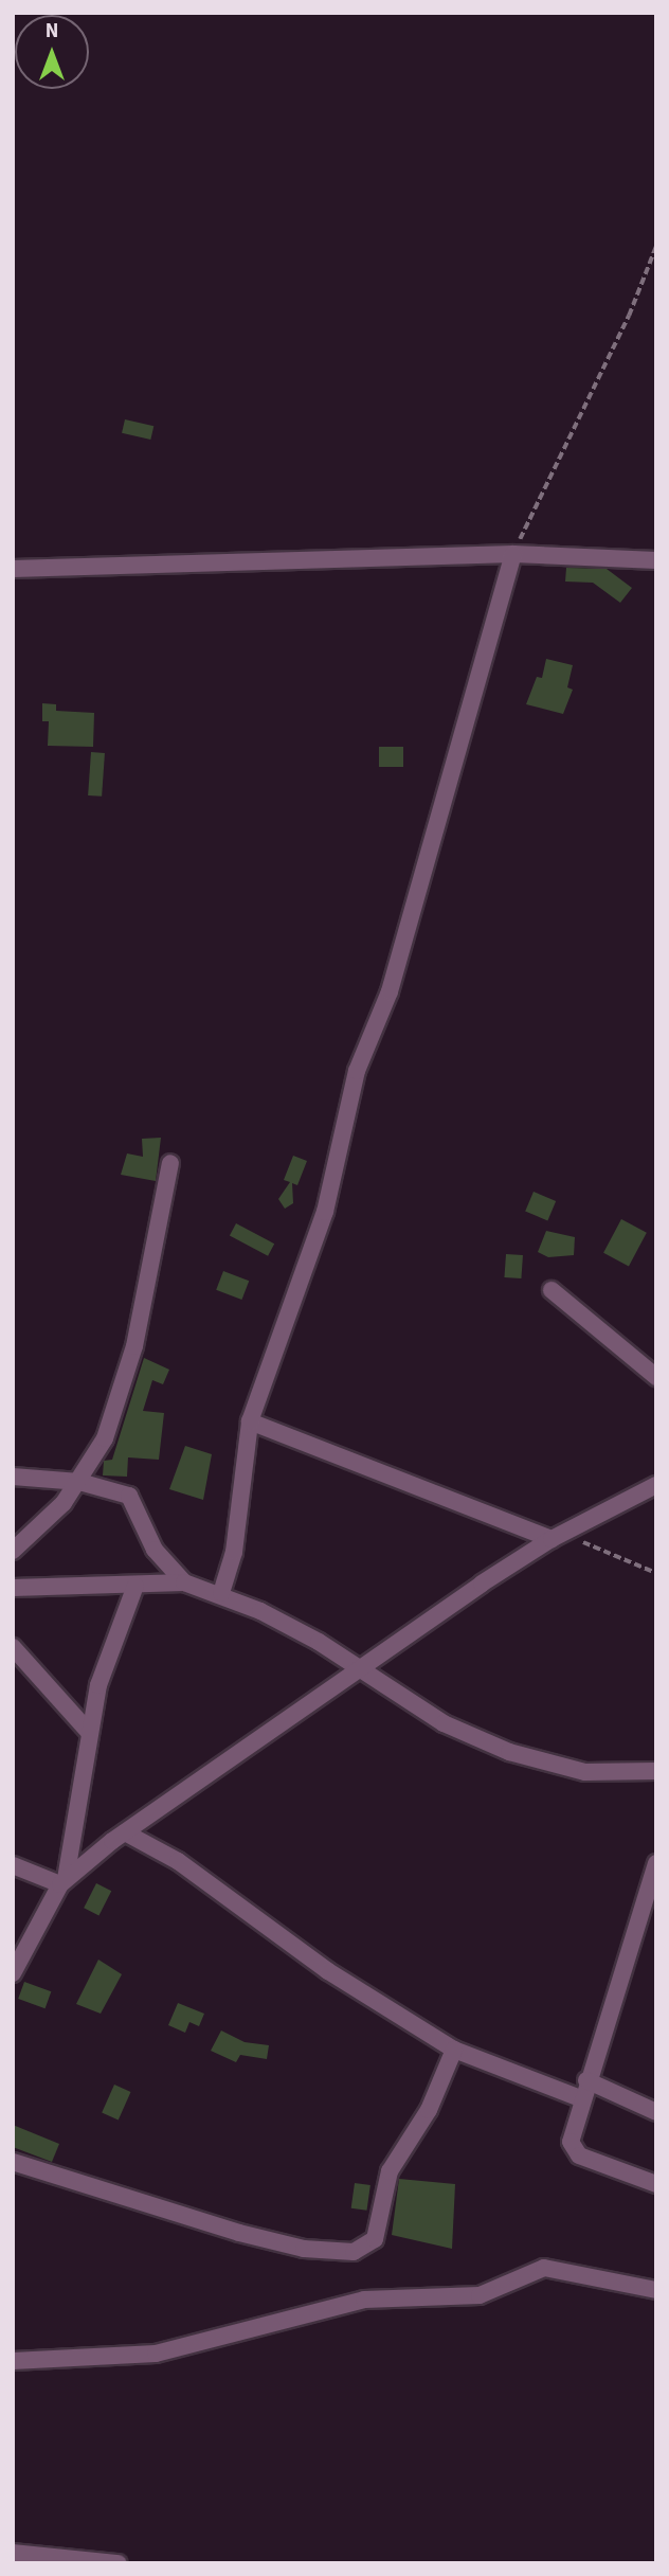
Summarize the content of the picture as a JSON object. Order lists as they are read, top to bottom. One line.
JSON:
{"north":"top"}
